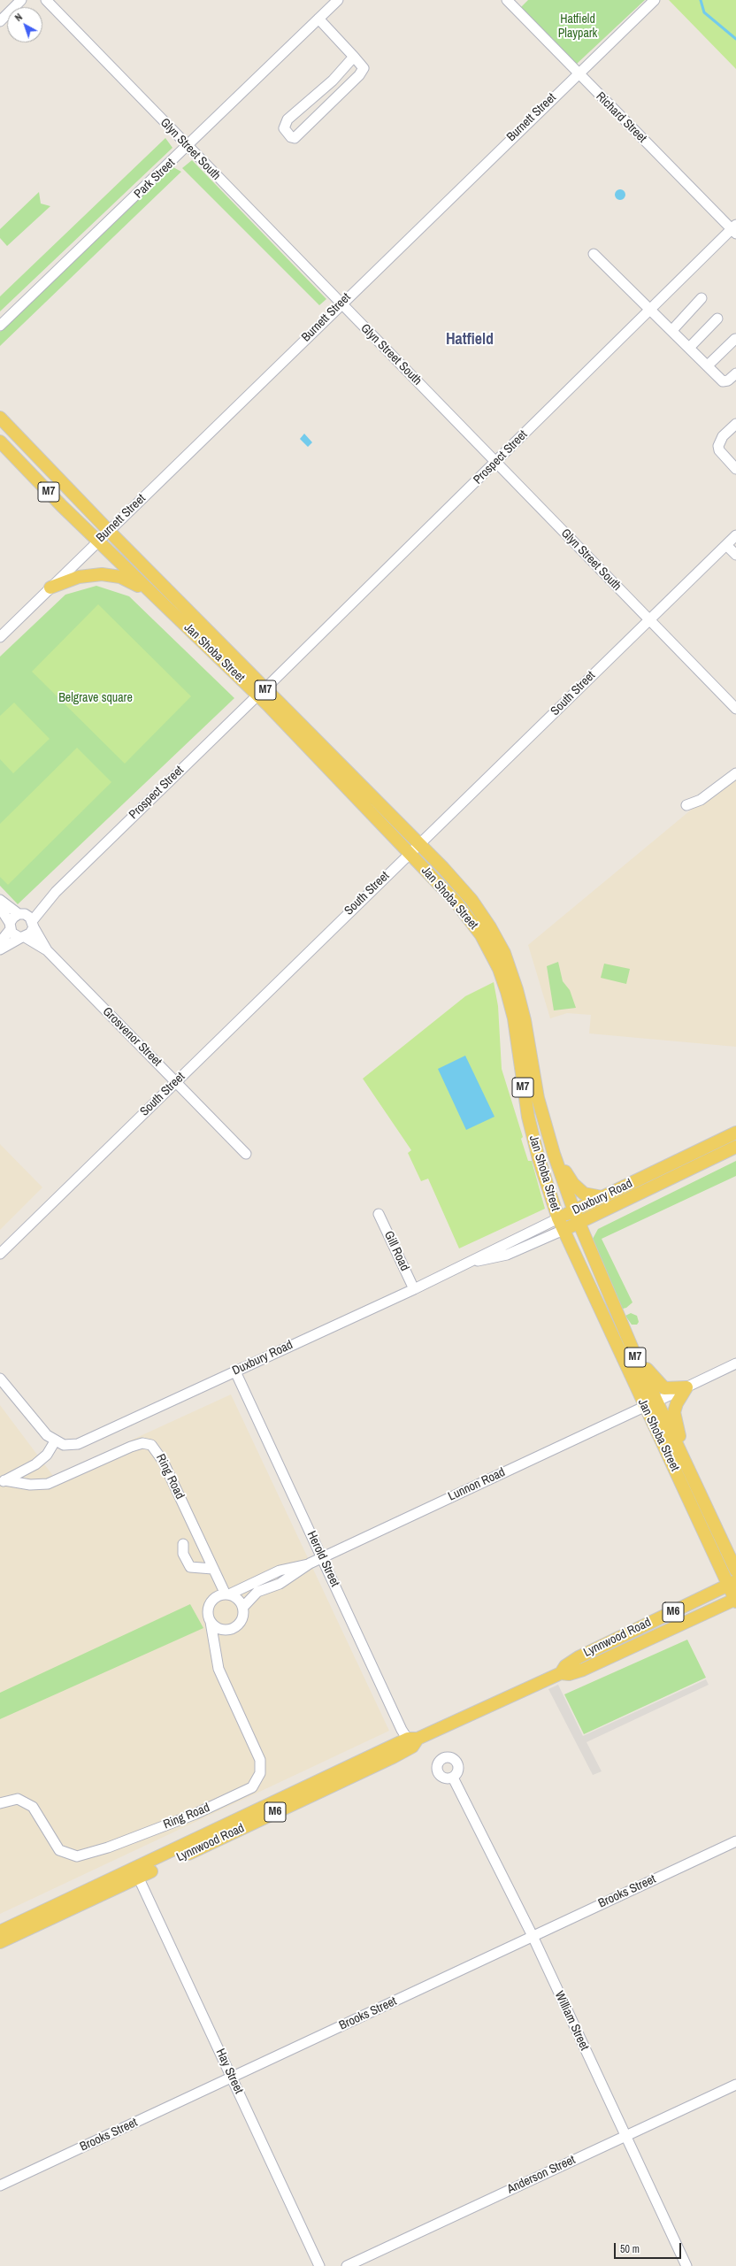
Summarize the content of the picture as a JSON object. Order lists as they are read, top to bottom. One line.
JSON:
{"streets":{"main road":["M7","Jan Shoba Street","Duxbury Road","M6","Lynnwood Road"],"street":["Burnett Street","Richard Street","Glyn Street South","Park Street","Prospect Street","South Street","Grosvenor Street","Gill Road","Ring Road","Lunnon Road","Herold Street","Brooks Street","William Street","Hay Street","Anderson Street"]},"crossings":[["Burnett Street","Richard Street"],["Burnett Street","Glyn Street South"],["Burnett Street","Jan Shoba Street"],["Richard Street","Prospect Street"],["Glyn Street South","Park Street"],["Glyn Street South","Prospect Street"],["Glyn Street South","South Street"],["Prospect Street","Jan Shoba Street"],["Prospect Street","Grosvenor Street"],["Jan Shoba Street","South Street"],["Jan Shoba Street","Duxbury Road"],["Jan Shoba Street","Lunnon Road"],["Jan Shoba Street","Lynnwood Road"],["South Street","Grosvenor Street"],["Duxbury Road","Gill Road"],["Duxbury Road","Ring Road"],["Duxbury Road","Herold Street"],["Ring Road","Lunnon Road"],["Lunnon Road","Herold Street"],["Herold Street","Lynnwood Road"],["Lynnwood Road","Hay Street"],["Brooks Street","William Street"],["Brooks Street","Hay Street"],["William Street","Anderson Street"]],"districts":["Hatfield"],"parks":["Hatfield Playpark","Belgrave square"],"scale_bar":"50 m","north":"top left"}
